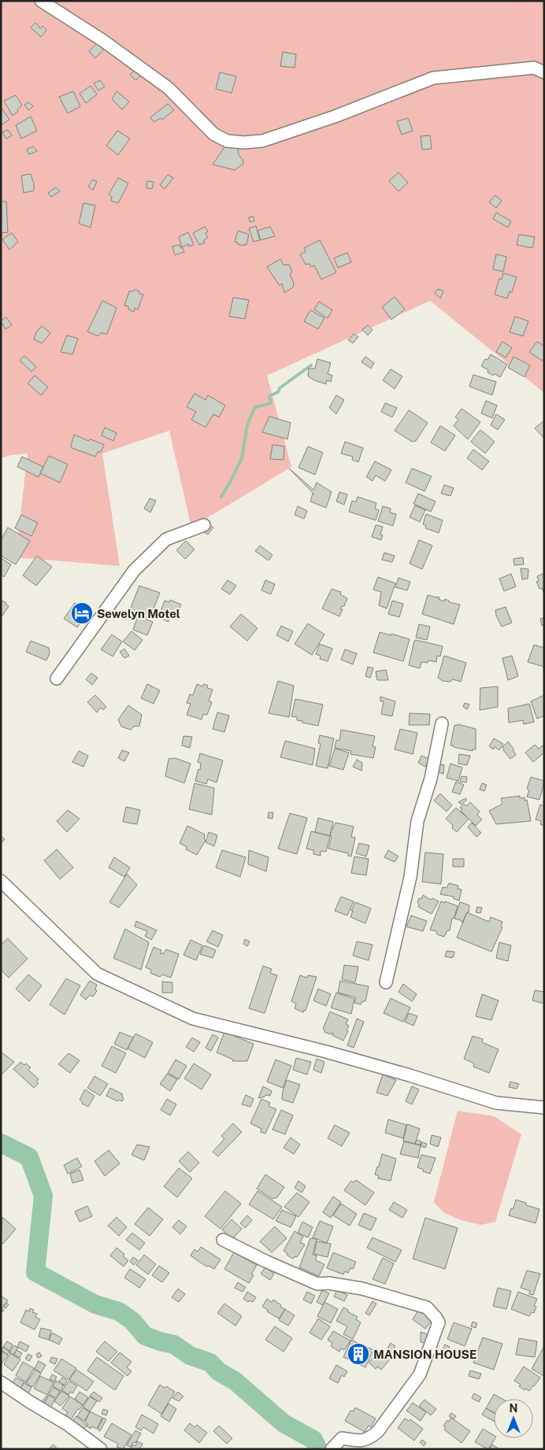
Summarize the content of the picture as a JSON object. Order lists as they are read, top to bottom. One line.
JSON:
{"places":{"hotel":["Sewelyn Motel"],"building":["MANSION HOUSE"]},"north":"top"}
